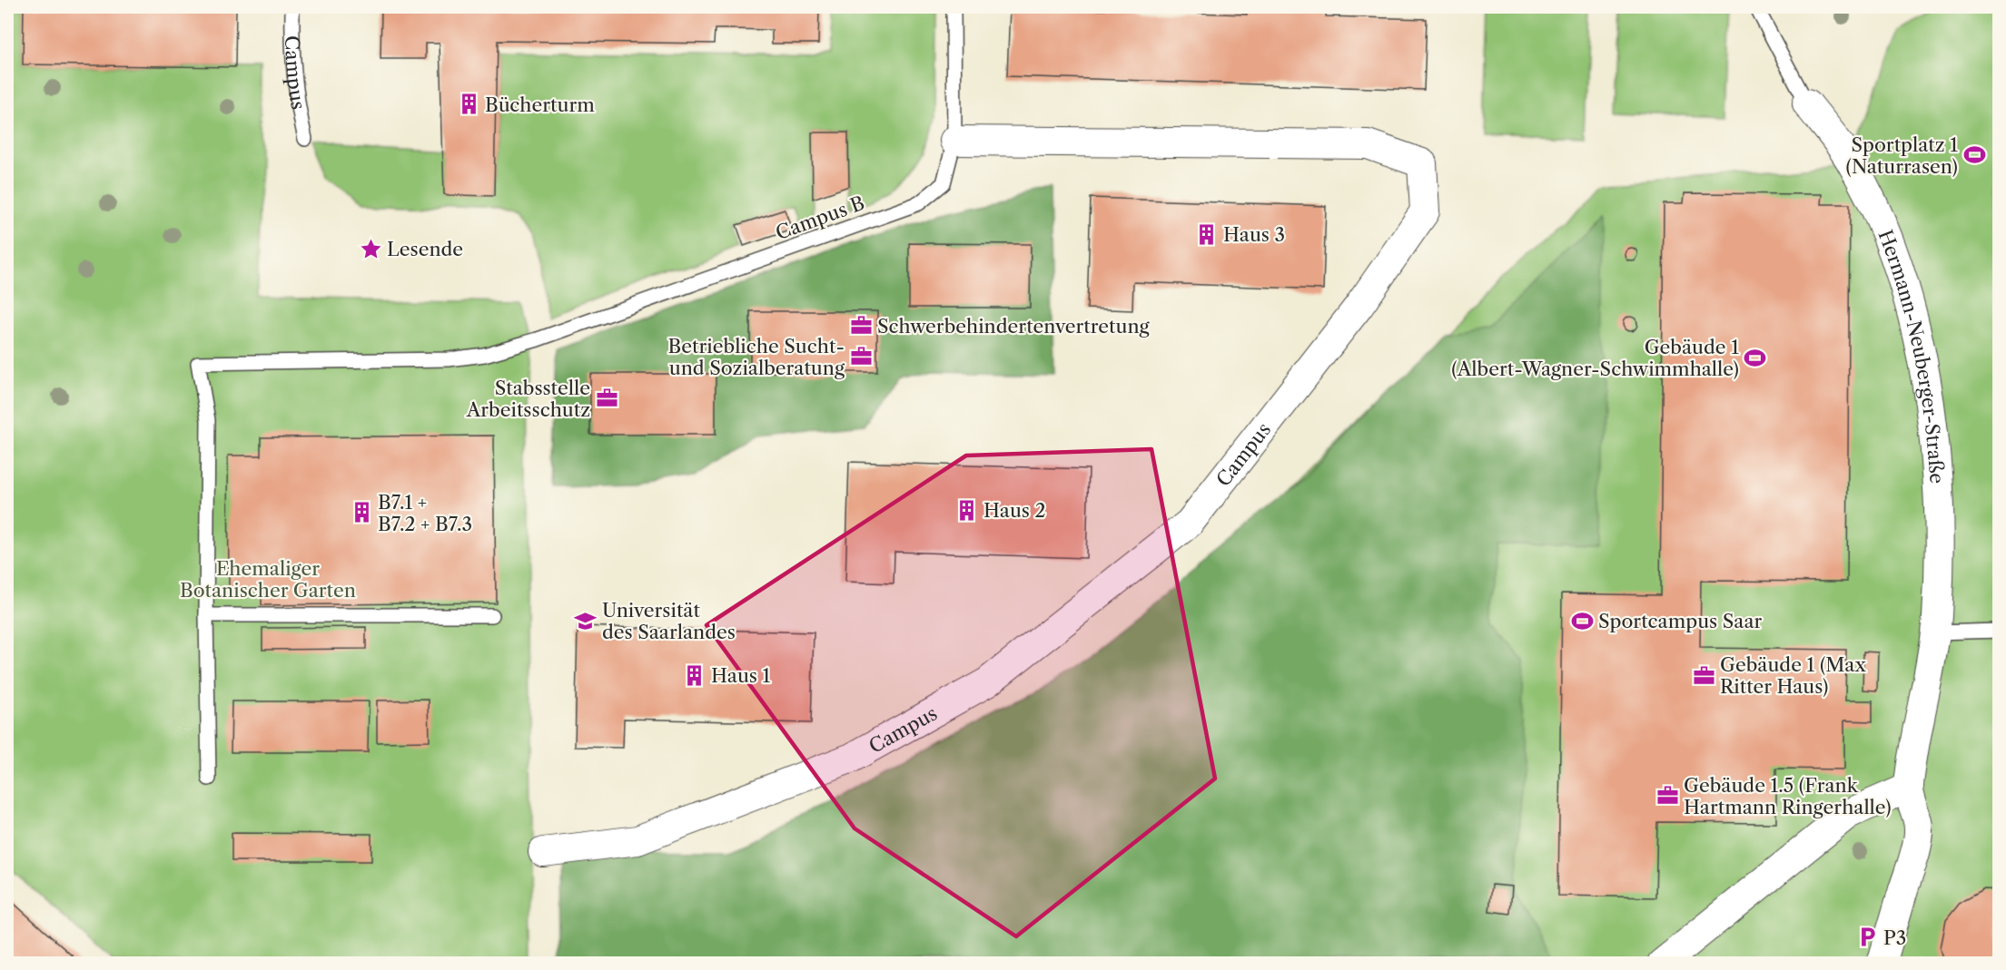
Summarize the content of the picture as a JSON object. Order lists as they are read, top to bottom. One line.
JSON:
{"streets":{"street":["Campus","Hermann-Neuberger-Straße"],"lane":["Campus B"]},"crossings":[["Campus","Campus B"]],"parks":["Ehemaliger Botanischer Garten"],"places":{"building":["Bücherturm","Haus 3","Haus 2","B7.1 + B7.2 + B7.3","Haus 1"],"sports":["Sportplatz 1 (Naturrasen)","Gebäude 1 (Albert-Wagner-Schwimmhalle)","Sportcampus Saar"],"place":["Lesende"],"office":["Schwerbehindertenvertretung","Betriebliche Sucht- und Sozialberatung","Stabsstelle Arbeitsschutz","Gebäude 1 (Max Ritter Haus)","Gebäude 1.5 (Frank Hartmann Ringerhalle)"],"school or university":["Universität des Saarlandes"],"parking":["P3"]}}
